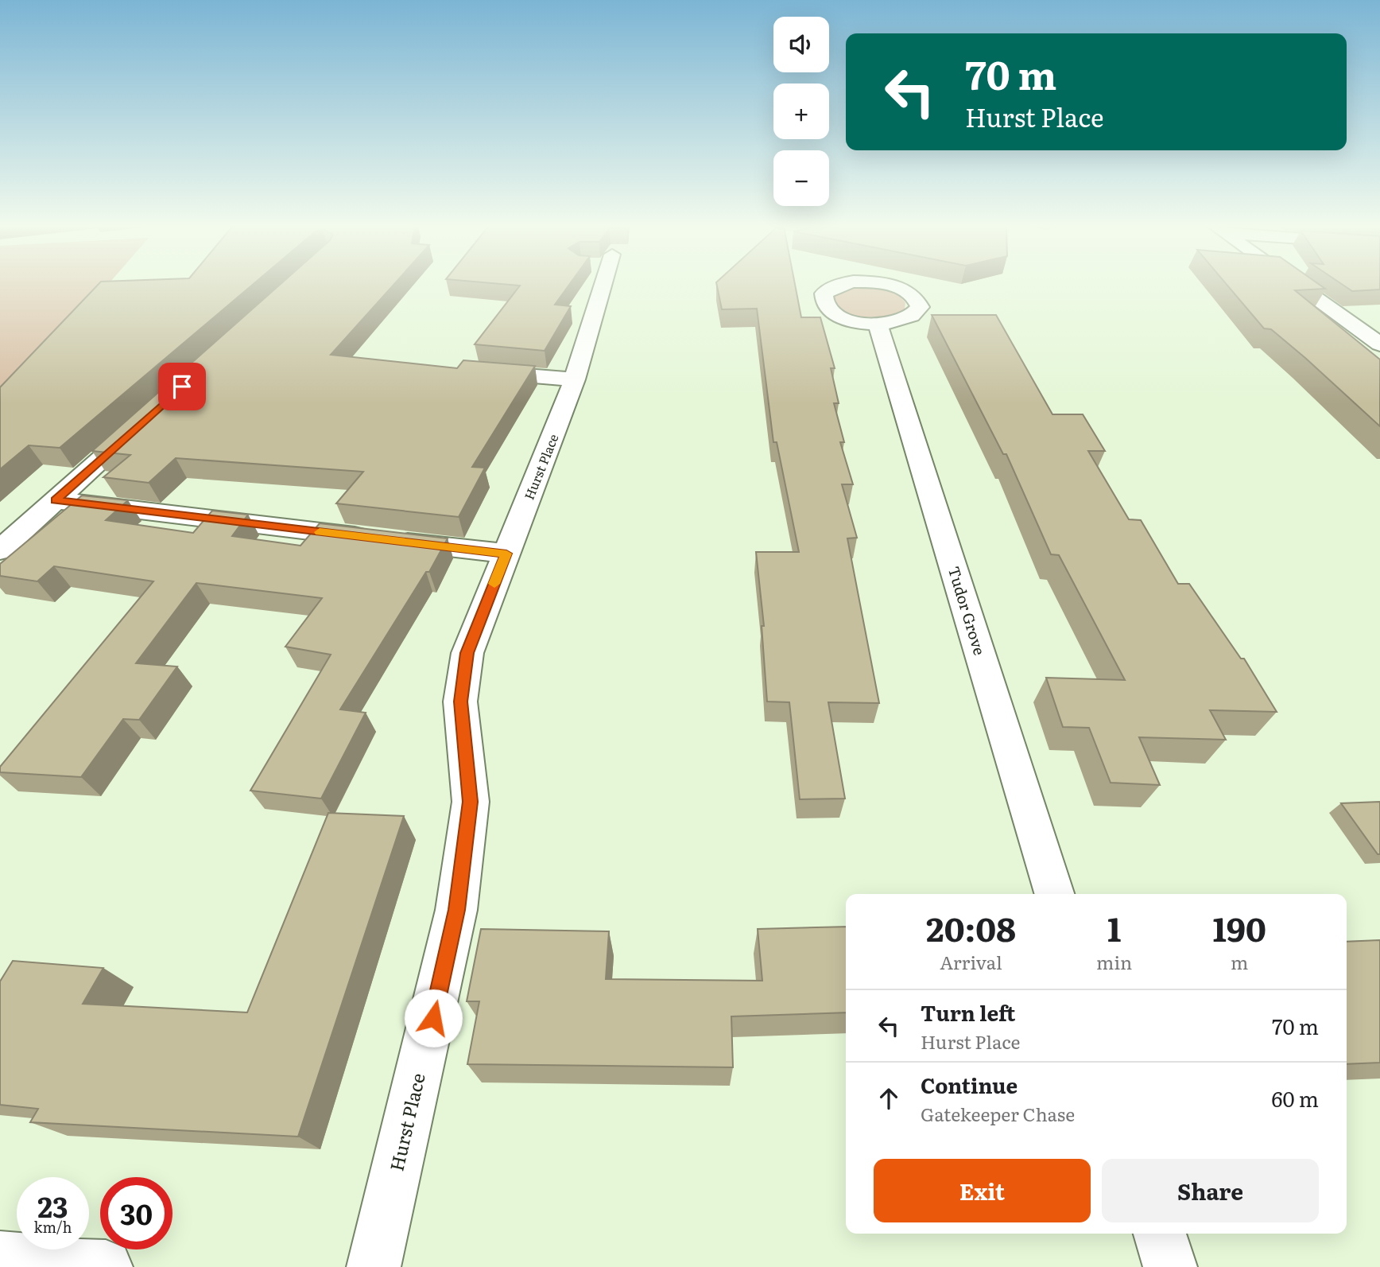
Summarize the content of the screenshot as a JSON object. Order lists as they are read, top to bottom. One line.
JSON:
{"streets":{"street":["Hurst Place","Tudor Grove"]},"page":{"map_buttons":["+","−"],"turn":["70 m","Hurst Place"],"eta":["20:08","Arrival","1","min","190","m"],"list":[{"name":"Turn left","note":"Hurst Place","value":"70 m"},{"name":"Continue","note":"Gatekeeper Chase","value":"60 m"}],"buttons":["Exit","Share"],"speed":"23 km/h","limit":"30"}}
